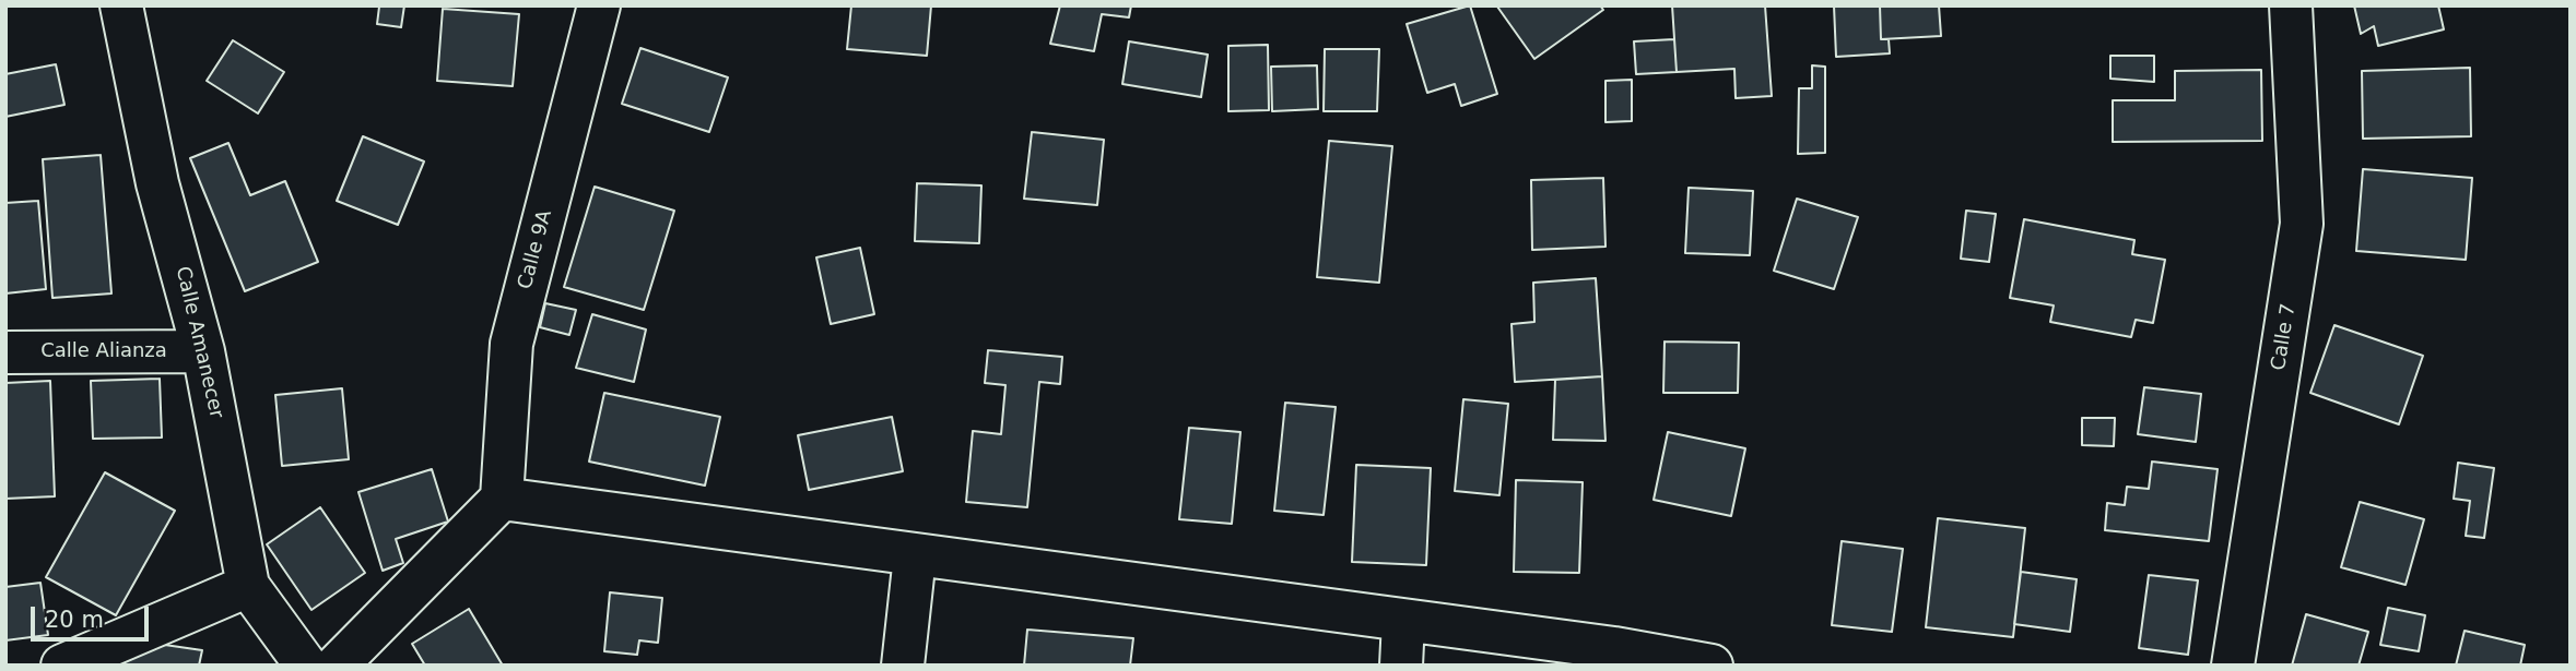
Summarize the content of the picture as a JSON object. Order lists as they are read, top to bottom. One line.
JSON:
{"streets":{"street":["Calle 9A","Calle 7","Calle Amanecer","Calle Alianza"]},"crossings":[["Calle Amanecer","Calle Alianza"]],"scale_bar":"20 m"}
